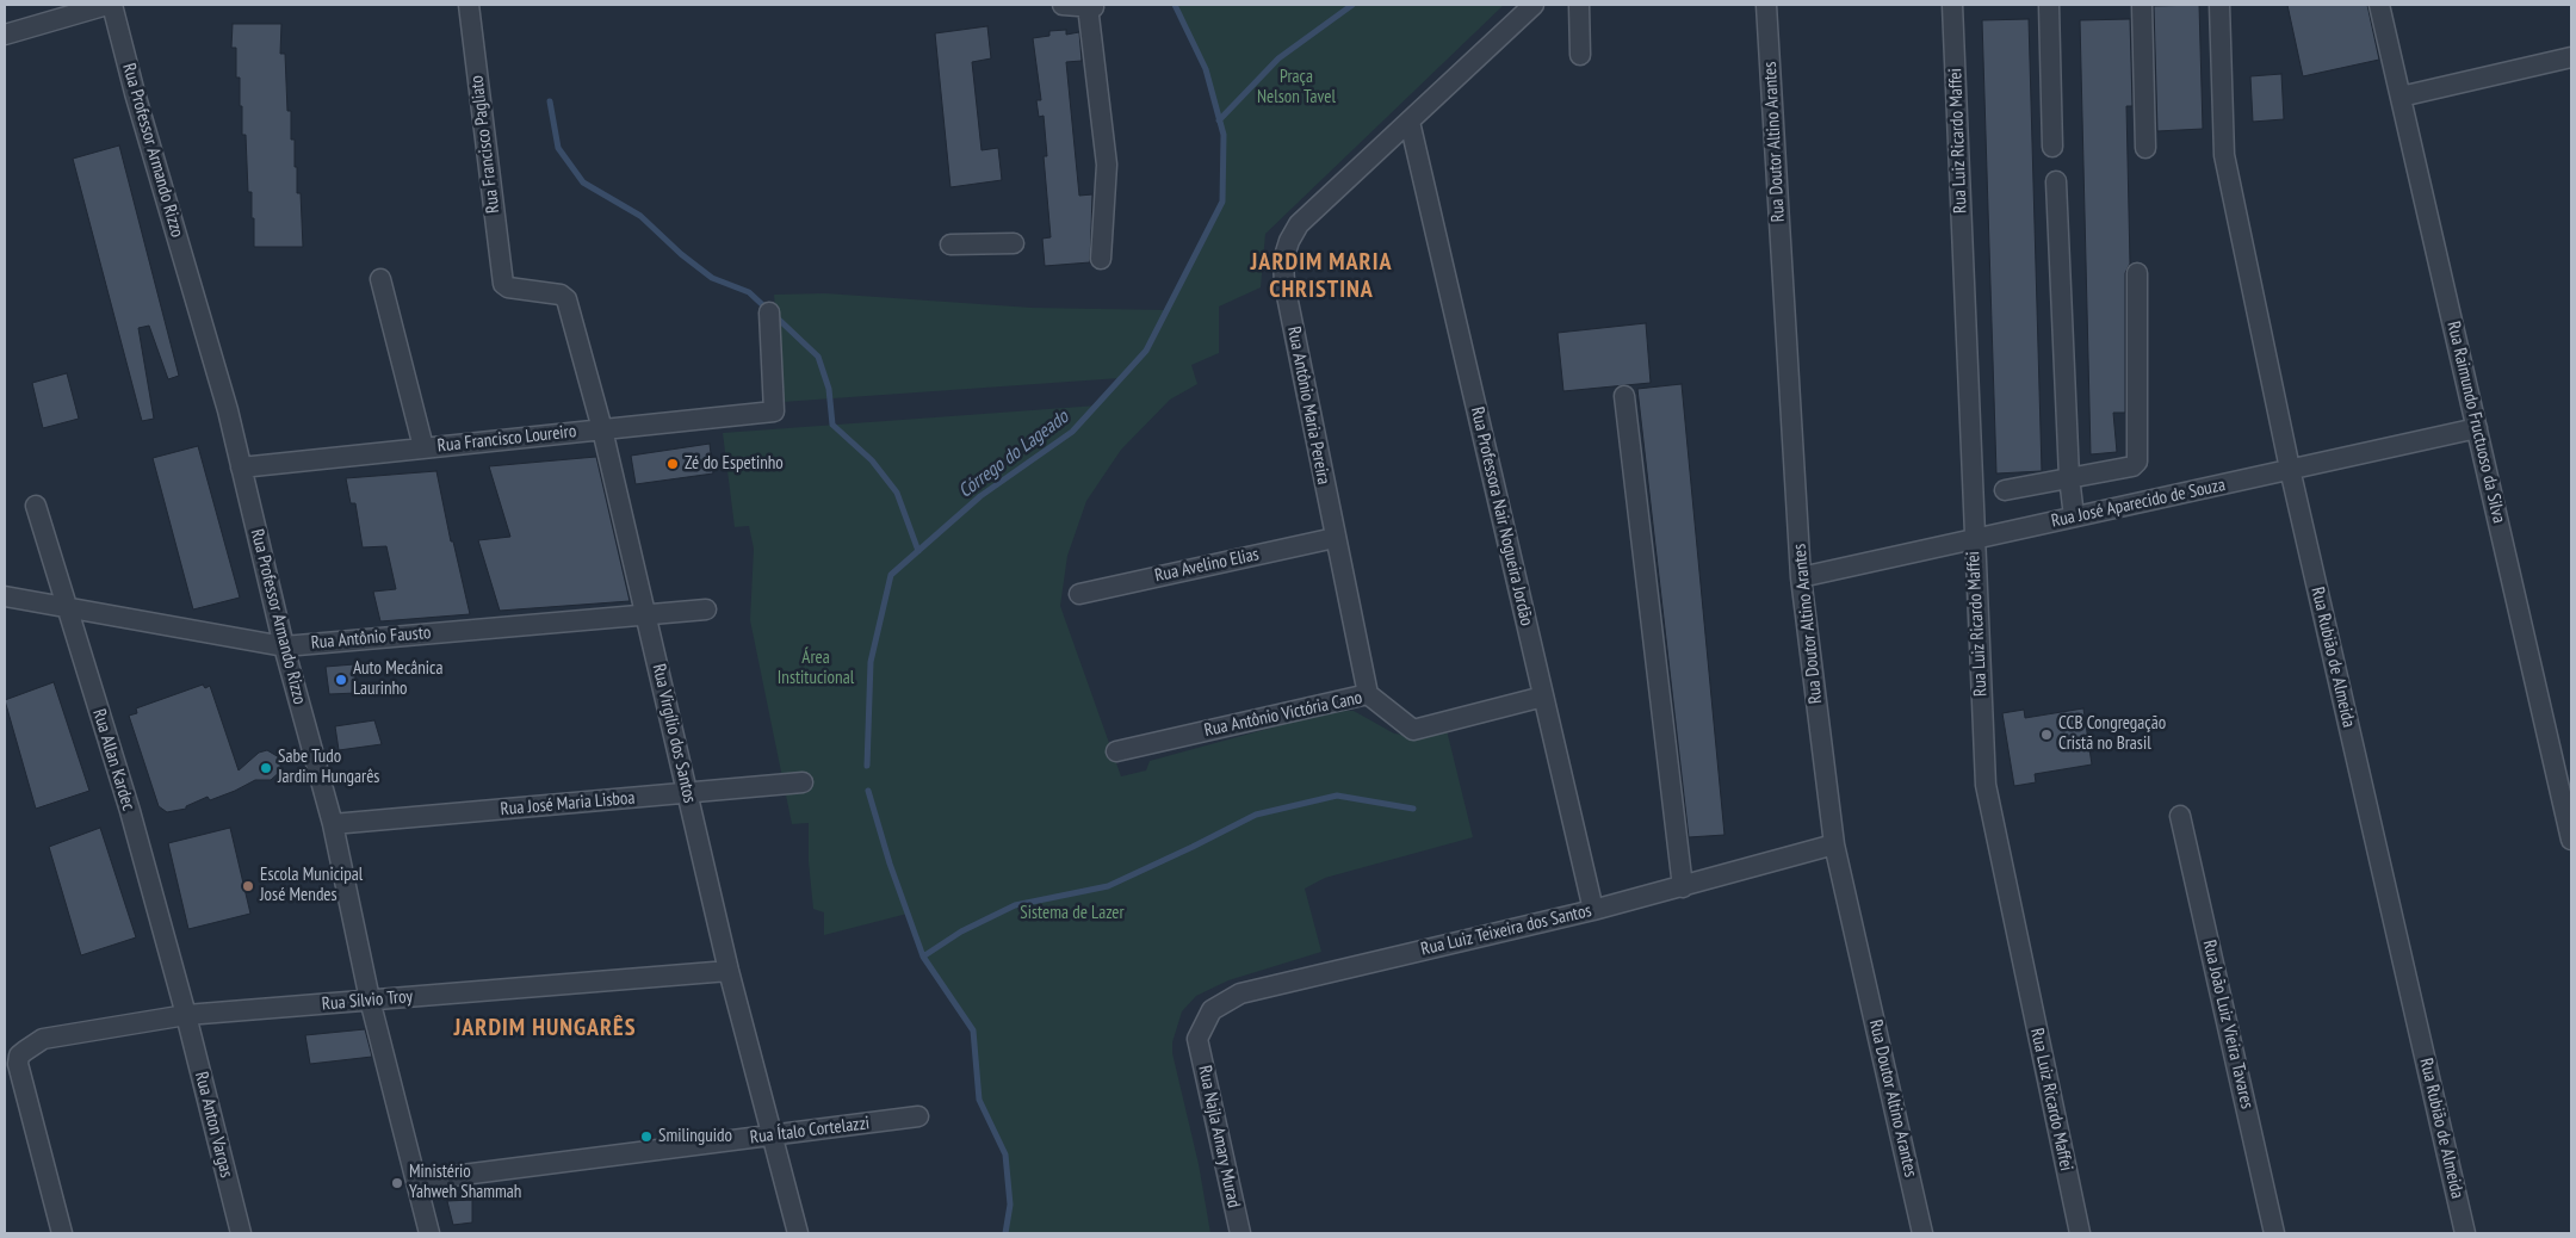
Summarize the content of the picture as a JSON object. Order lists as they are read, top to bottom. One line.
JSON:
{"streets":{"street":["Rua Luiz Ricardo Maffei","Rua Doutor Altino Arantes","Rua Francisco Pagliato","Rua Professor Armando Rizzo","Rua Antônio Maria Pereira","Rua Raimundo Fructuoso da Silva","Rua Francisco Loureiro","Rua José Aparecido de Souza","Rua Professora Nair Nogueira Jordão","Rua Avelino Elias","Rua Antônio Fausto","Rua Rubião de Almeida","Rua Antônio Victória Cano","Rua Virgílio dos Santos","Rua Allan Kardec","Rua José Maria Lisboa","Rua Luiz Teixeira dos Santos","Rua Sílvio Troy","Rua João Luiz Vieira Tavares","Rua Anton Vargas","Rua Ítalo Cortelazzi","Rua Najla Amary Murad"]},"crossings":[["Rua Luiz Ricardo Maffei","Rua José Aparecido de Souza"],["Rua Doutor Altino Arantes","Rua José Aparecido de Souza"],["Rua Doutor Altino Arantes","Rua Luiz Teixeira dos Santos"],["Rua Francisco Pagliato","Rua Virgílio dos Santos"],["Rua Professor Armando Rizzo","Rua Francisco Loureiro"],["Rua Professor Armando Rizzo","Rua Antônio Fausto"],["Rua Professor Armando Rizzo","Rua José Maria Lisboa"],["Rua Professor Armando Rizzo","Rua Sílvio Troy"],["Rua Professor Armando Rizzo","Rua Ítalo Cortelazzi"],["Rua Antônio Maria Pereira","Rua Professora Nair Nogueira Jordão"],["Rua Antônio Maria Pereira","Rua Avelino Elias"],["Rua Antônio Maria Pereira","Rua Antônio Victória Cano"],["Rua Raimundo Fructuoso da Silva","Rua José Aparecido de Souza"],["Rua Francisco Loureiro","Rua Virgílio dos Santos"],["Rua José Aparecido de Souza","Rua Rubião de Almeida"],["Rua Professora Nair Nogueira Jordão","Rua Antônio Victória Cano"],["Rua Professora Nair Nogueira Jordão","Rua Luiz Teixeira dos Santos"],["Rua Antônio Fausto","Rua Virgílio dos Santos"],["Rua Antônio Fausto","Rua Allan Kardec"],["Rua Virgílio dos Santos","Rua José Maria Lisboa"],["Rua Virgílio dos Santos","Rua Sílvio Troy"],["Rua Virgílio dos Santos","Rua Ítalo Cortelazzi"],["Rua Allan Kardec","Rua Sílvio Troy"],["Rua Allan Kardec","Rua Anton Vargas"],["Rua Luiz Teixeira dos Santos","Rua Najla Amary Murad"],["Rua Sílvio Troy","Rua Anton Vargas"]],"districts":["JARDIM MARIA CHRISTINA","JARDIM HUNGARÊS"],"water":["Córrego do Lageado"],"parks":["Praça Nelson Tavel","Área Institucional","Sistema de Lazer"],"places":["Zé do Espetinho","Auto Mecânica Laurinho","CCB Congregação Cristã no Brasil","Sabe Tudo Jardim Hungarês","Escola Municipal José Mendes","Smilinguido","Ministério Yahweh Shammah"]}
